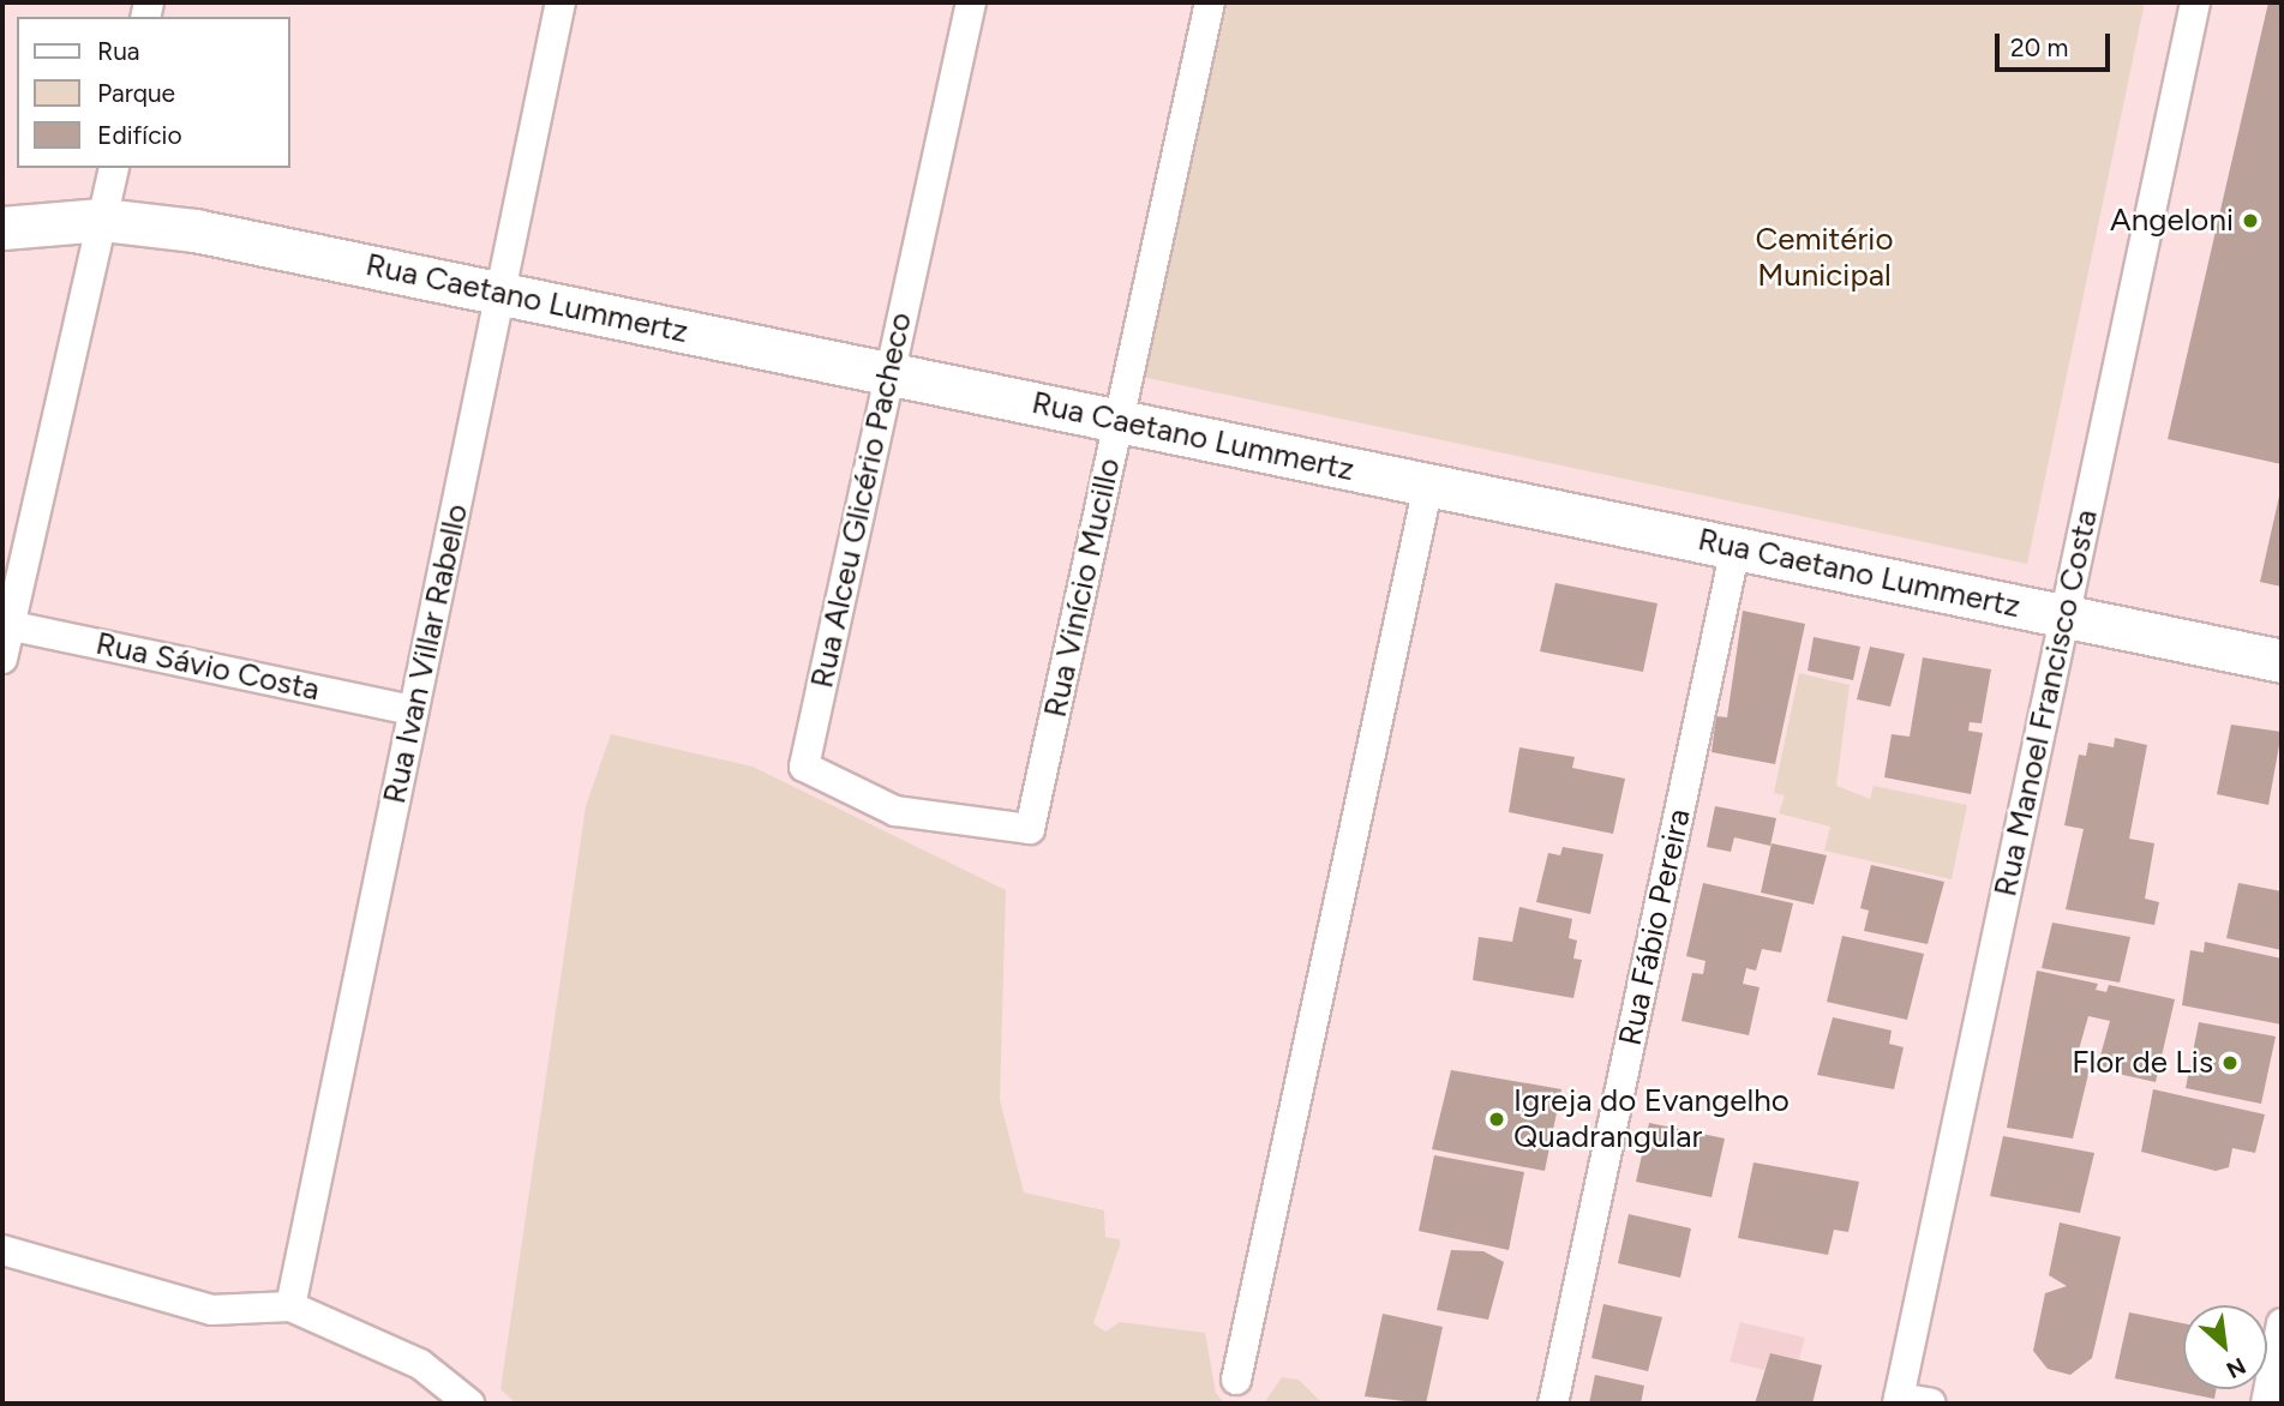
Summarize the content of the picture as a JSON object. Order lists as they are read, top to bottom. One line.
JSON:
{"streets":{"street":["Rua Caetano Lummertz","Rua Alceu Glicério Pacheco","Rua Vinício Mucillo","Rua Ivan Villar Rabello","Rua Sávio Costa","Rua Manoel Francisco Costa","Rua Fábio Pereira"]},"crossings":[["Rua Caetano Lummertz","Rua Alceu Glicério Pacheco"],["Rua Caetano Lummertz","Rua Vinício Mucillo"],["Rua Caetano Lummertz","Rua Ivan Villar Rabello"],["Rua Caetano Lummertz","Rua Manoel Francisco Costa"],["Rua Caetano Lummertz","Rua Fábio Pereira"],["Rua Alceu Glicério Pacheco","Rua Vinício Mucillo"],["Rua Ivan Villar Rabello","Rua Sávio Costa"]],"parks":["Cemitério Municipal"],"places":["Angeloni","Flor de Lis","Igreja do Evangelho Quadrangular"],"legend":["Rua","Parque","Edifício"],"scale_bar":"20 m","north":"bottom right"}
